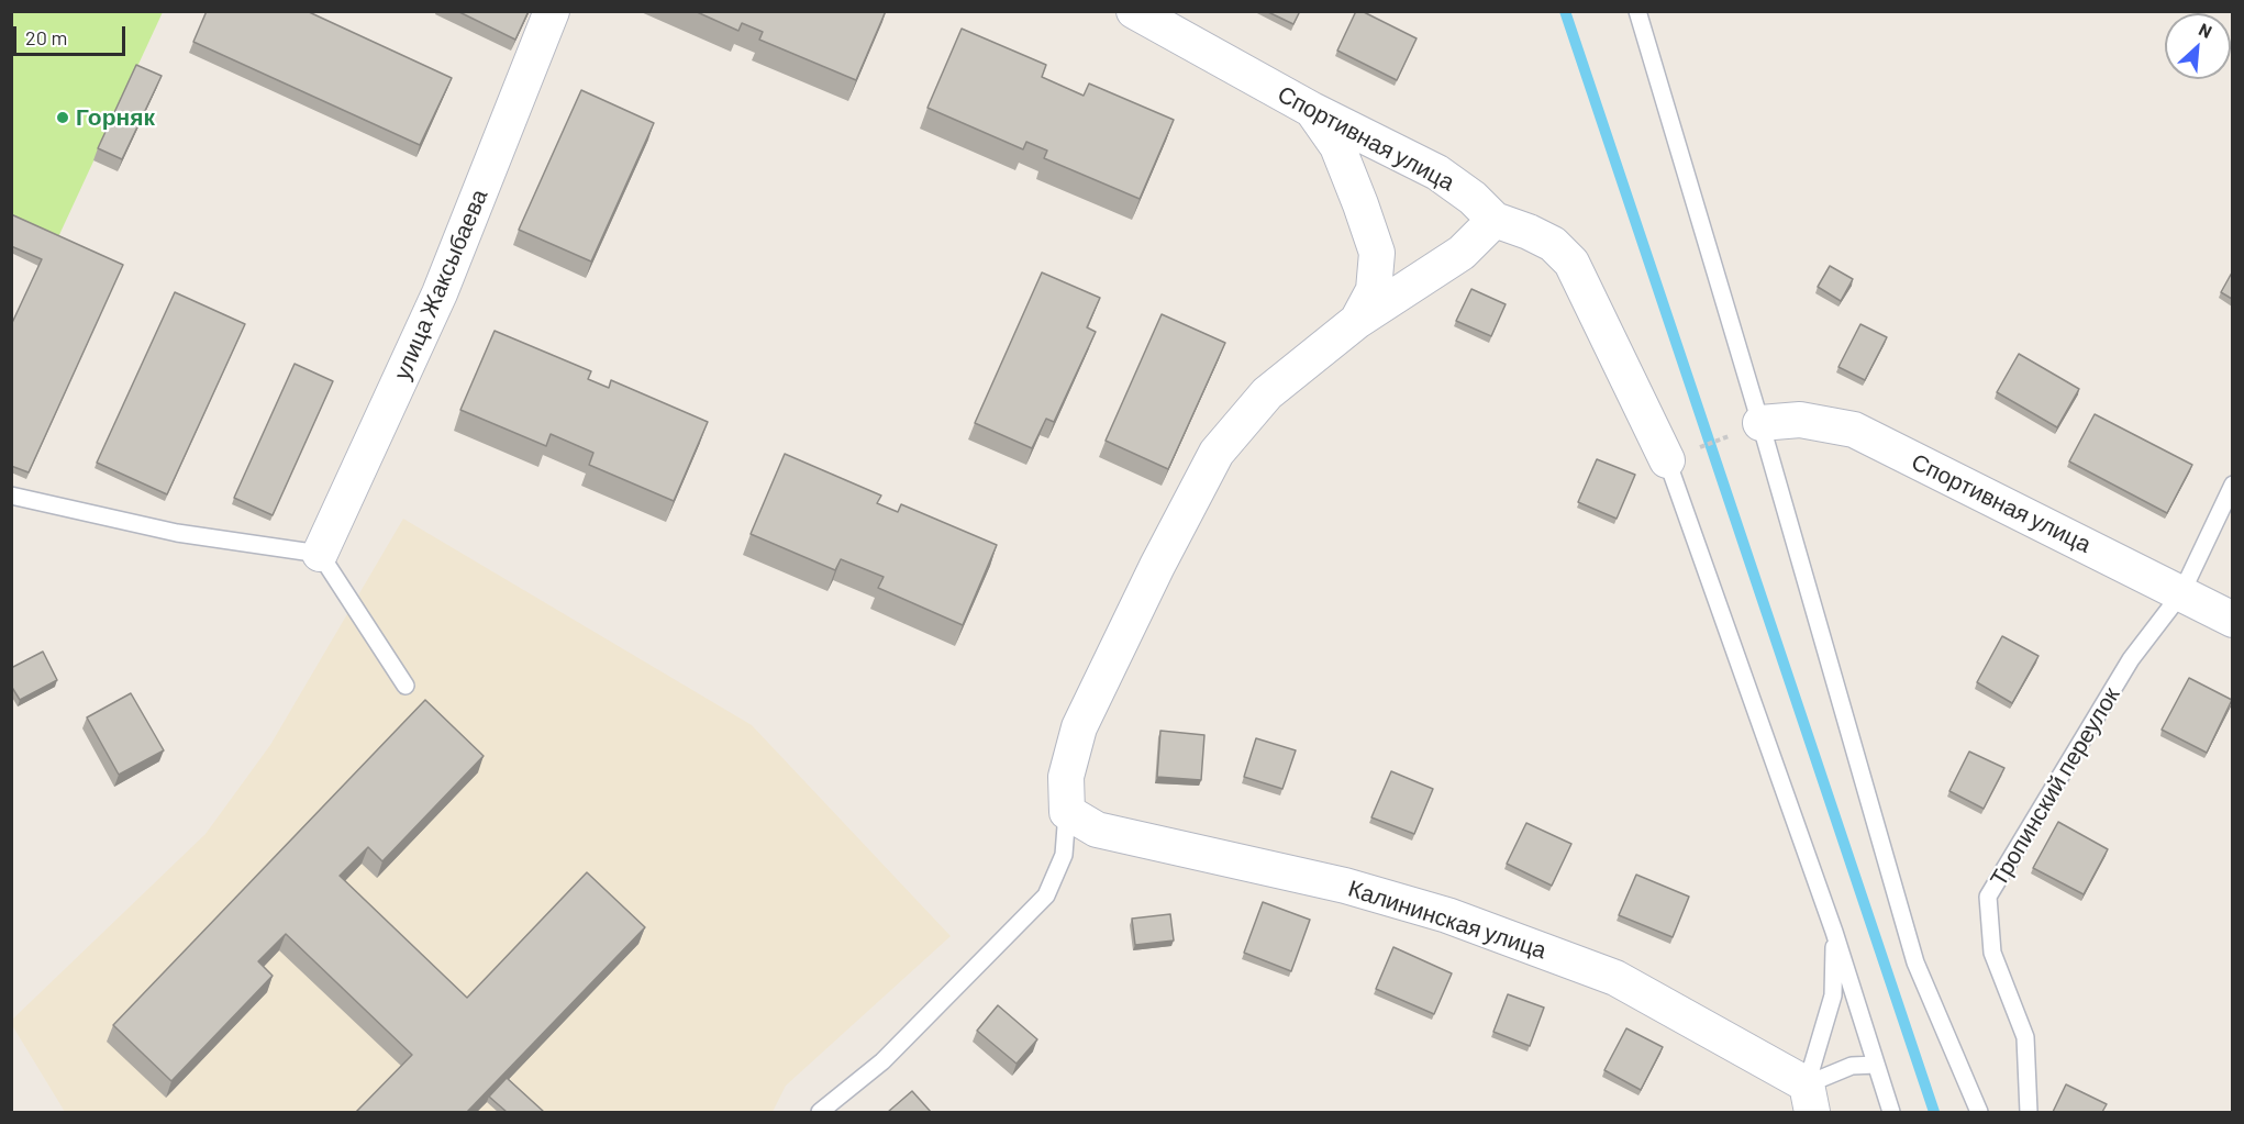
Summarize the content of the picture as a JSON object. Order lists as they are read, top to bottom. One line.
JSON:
{"streets":{"street":["Спортивная улица","улица Жаксыбаева","Калининская улица"],"lane":["Тропинский переулок"]},"crossings":[["Спортивная улица","Тропинский переулок"]],"places":["Горняк"],"scale_bar":"20 m","north":"top right"}
